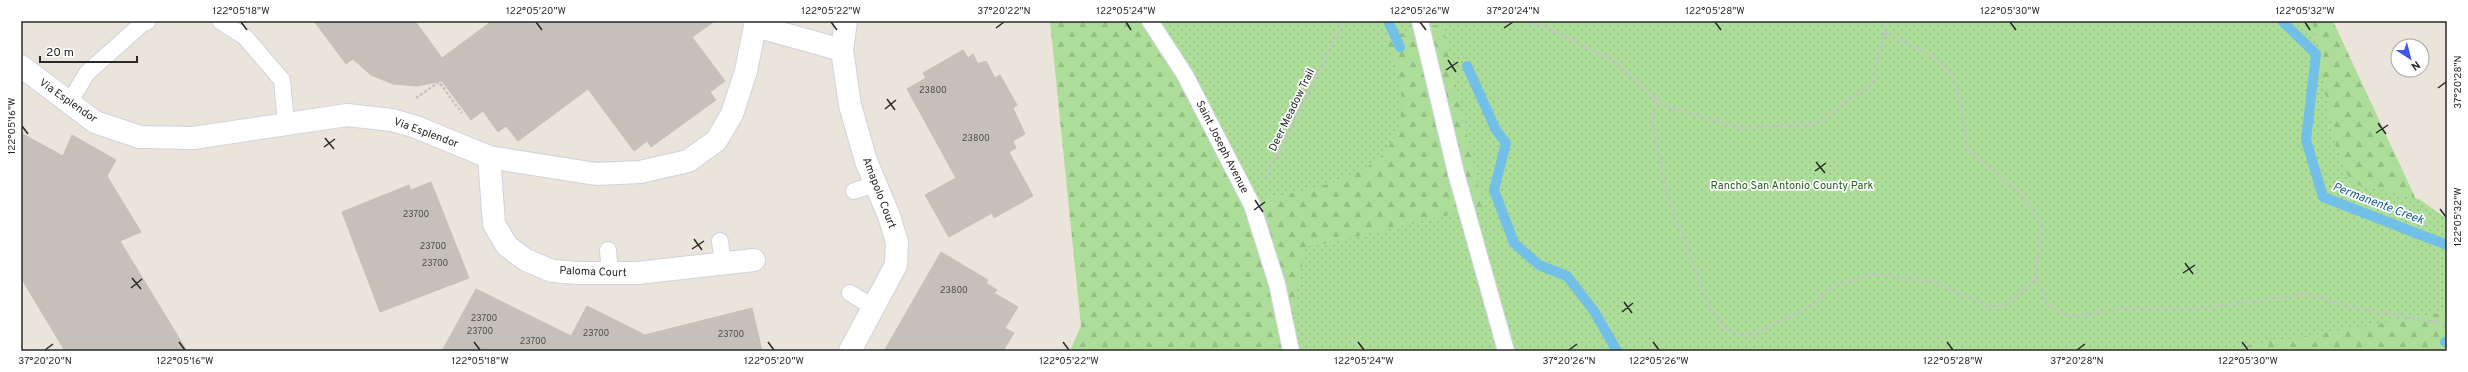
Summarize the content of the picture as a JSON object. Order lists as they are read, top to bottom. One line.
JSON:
{"streets":{"street":["Via Esplendor","Amapolo Court","Paloma Court"],"lane":["Saint Joseph Avenue"],"path":["Deer Meadow Trail"]},"crossings":[["Via Esplendor","Paloma Court"],["Deer Meadow Trail","Saint Joseph Avenue"]],"water":["Permanente Creek"],"parks":["Rancho San Antonio County Park"],"house_numbers":["23800","23800","23700","23700","23700","23800","23700","23700","23700","23700","23700"],"scale_bar":"20 m","north":"bottom right","coordinates":["122°05'18\"W","122°05'20\"W","122°05'22\"W","37°20'22\"N","122°05'24\"W","122°05'26\"W","37°20'24\"N","122°05'28\"W","122°05'30\"W","122°05'32\"W","37°20'28\"N","122°05'16\"W","37°20'20\"N","37°20'26\"N"]}
